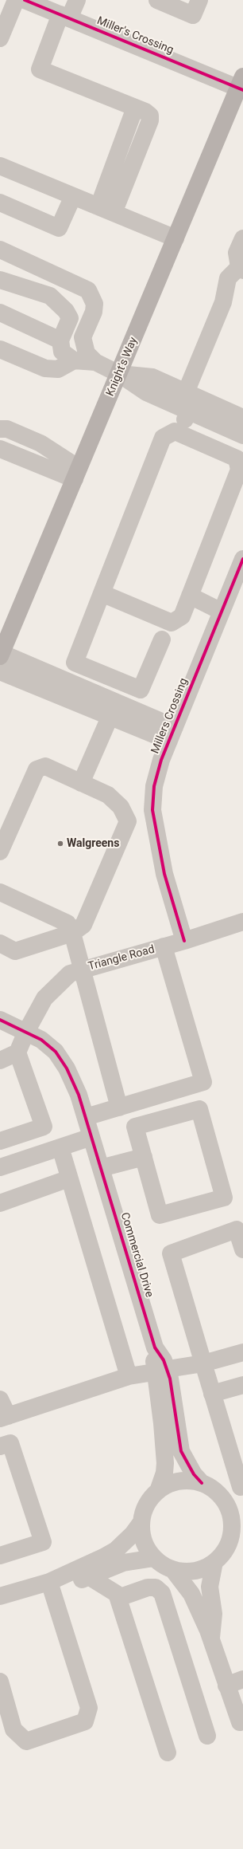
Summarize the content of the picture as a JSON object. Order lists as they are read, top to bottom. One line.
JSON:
{"streets":{"main road":["Knight's Way"],"street":["Miller's Crossing","Millers Crossing","Triangle Road","Commercial Drive"]},"crossings":[["Miller's Crossing","Knight's Way"],["Millers Crossing","Triangle Road"],["Triangle Road","Commercial Drive"]],"places":["Walgreens"]}
